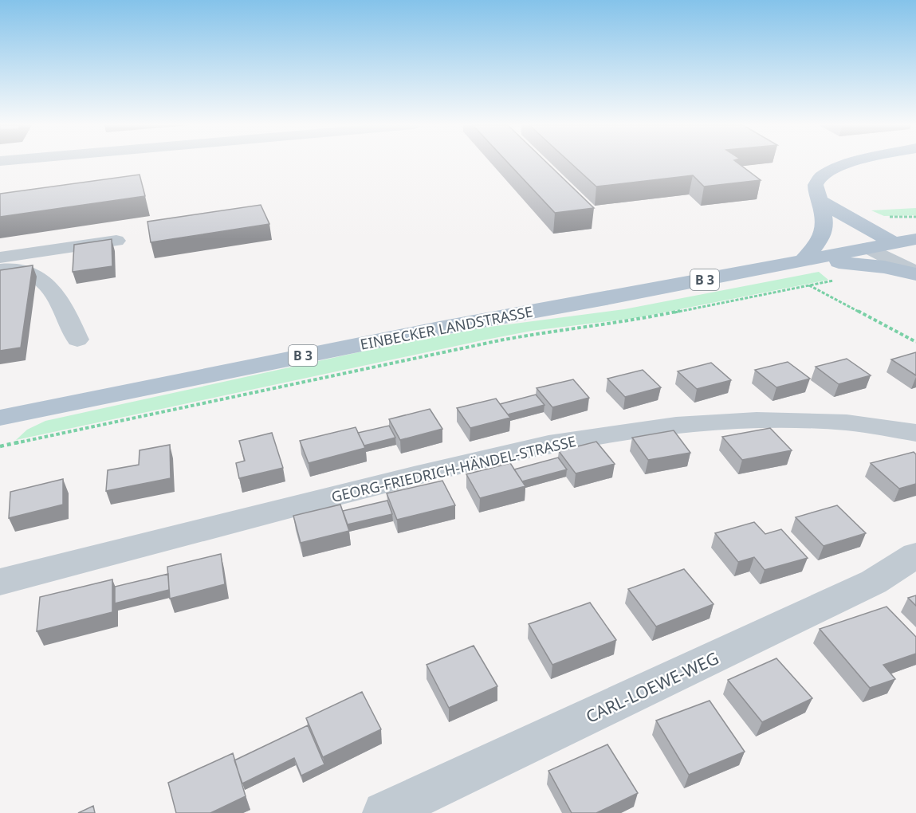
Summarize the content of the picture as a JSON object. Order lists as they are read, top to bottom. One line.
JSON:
{"streets":{"main road":["B 3","EINBECKER LANDSTRASSE"],"street":["GEORG-FRIEDRICH-HÄNDEL-STRASSE","CARL-LOEWE-WEG"]},"crossings":[["B 3","EINBECKER LANDSTRASSE"]]}
